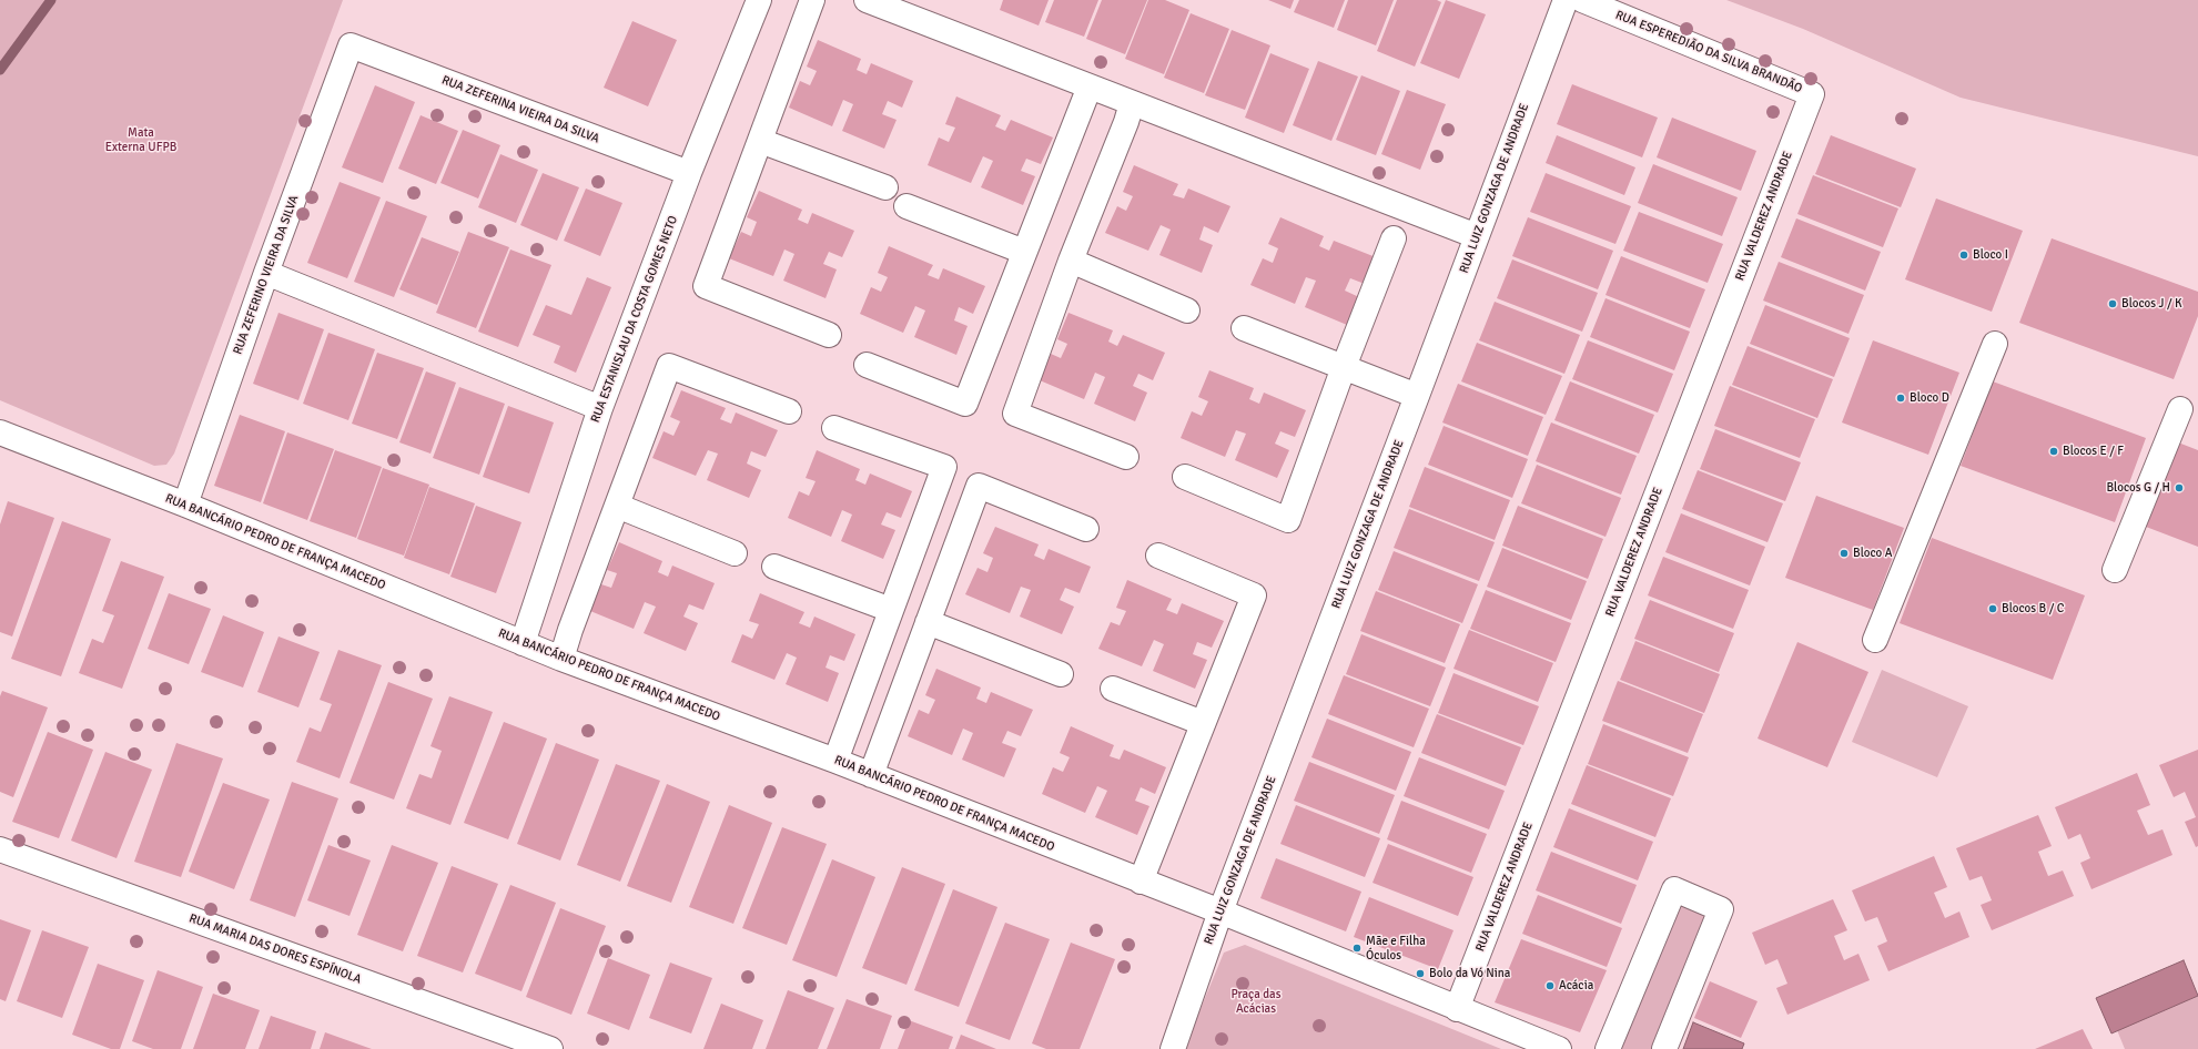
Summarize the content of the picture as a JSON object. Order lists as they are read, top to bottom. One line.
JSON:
{"streets":{"street":["RUA ESPEREDIÃO DA SILVA BRANDÃO","RUA ZEFERINA VIEIRA DA SILVA","RUA LUIZ GONZAGA DE ANDRADE","RUA VALDEREZ ANDRADE","RUA ZEFERINO VIEIRA DA SILVA","RUA ESTANISLAU DA COSTA GOMES NETO","RUA BANCÁRIO PEDRO DE FRANÇA MACEDO","RUA MARIA DAS DORES ESPÍNOLA"]},"crossings":[["RUA ESPEREDIÃO DA SILVA BRANDÃO","RUA VALDEREZ ANDRADE"],["RUA ZEFERINA VIEIRA DA SILVA","RUA ZEFERINO VIEIRA DA SILVA"],["RUA ZEFERINA VIEIRA DA SILVA","RUA ESTANISLAU DA COSTA GOMES NETO"],["RUA LUIZ GONZAGA DE ANDRADE","RUA BANCÁRIO PEDRO DE FRANÇA MACEDO"],["RUA VALDEREZ ANDRADE","RUA BANCÁRIO PEDRO DE FRANÇA MACEDO"],["RUA ZEFERINO VIEIRA DA SILVA","RUA BANCÁRIO PEDRO DE FRANÇA MACEDO"],["RUA ESTANISLAU DA COSTA GOMES NETO","RUA BANCÁRIO PEDRO DE FRANÇA MACEDO"]],"parks":["Mata Externa UFPB","Praça das Acácias"],"places":["Bloco I","Blocos J / K","Bloco D","Blocos E / F","Blocos G / H","Bloco A","Blocos B / C","Mãe e Filha Óculos","Bolo da Vó Nina","Acácia"]}
